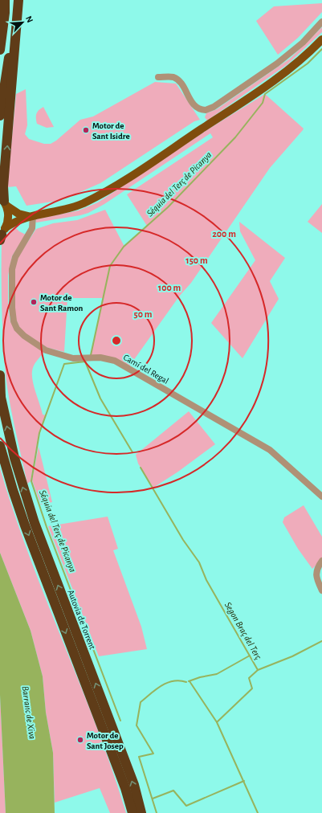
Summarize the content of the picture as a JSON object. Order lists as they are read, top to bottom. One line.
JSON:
{"streets":{"highway":["Autovia de Torrent"],"street":["Camí del Regal"]},"water":["Séquia del Terç de Picanya","Segon Braç del Terç","Barranc de Xiva"],"places":["Motor de Sant Isidre","Motor de Sant Ramon","Motor de Sant Josep"],"north":"top right","rings":["200 m","150 m","100 m","50 m"]}
